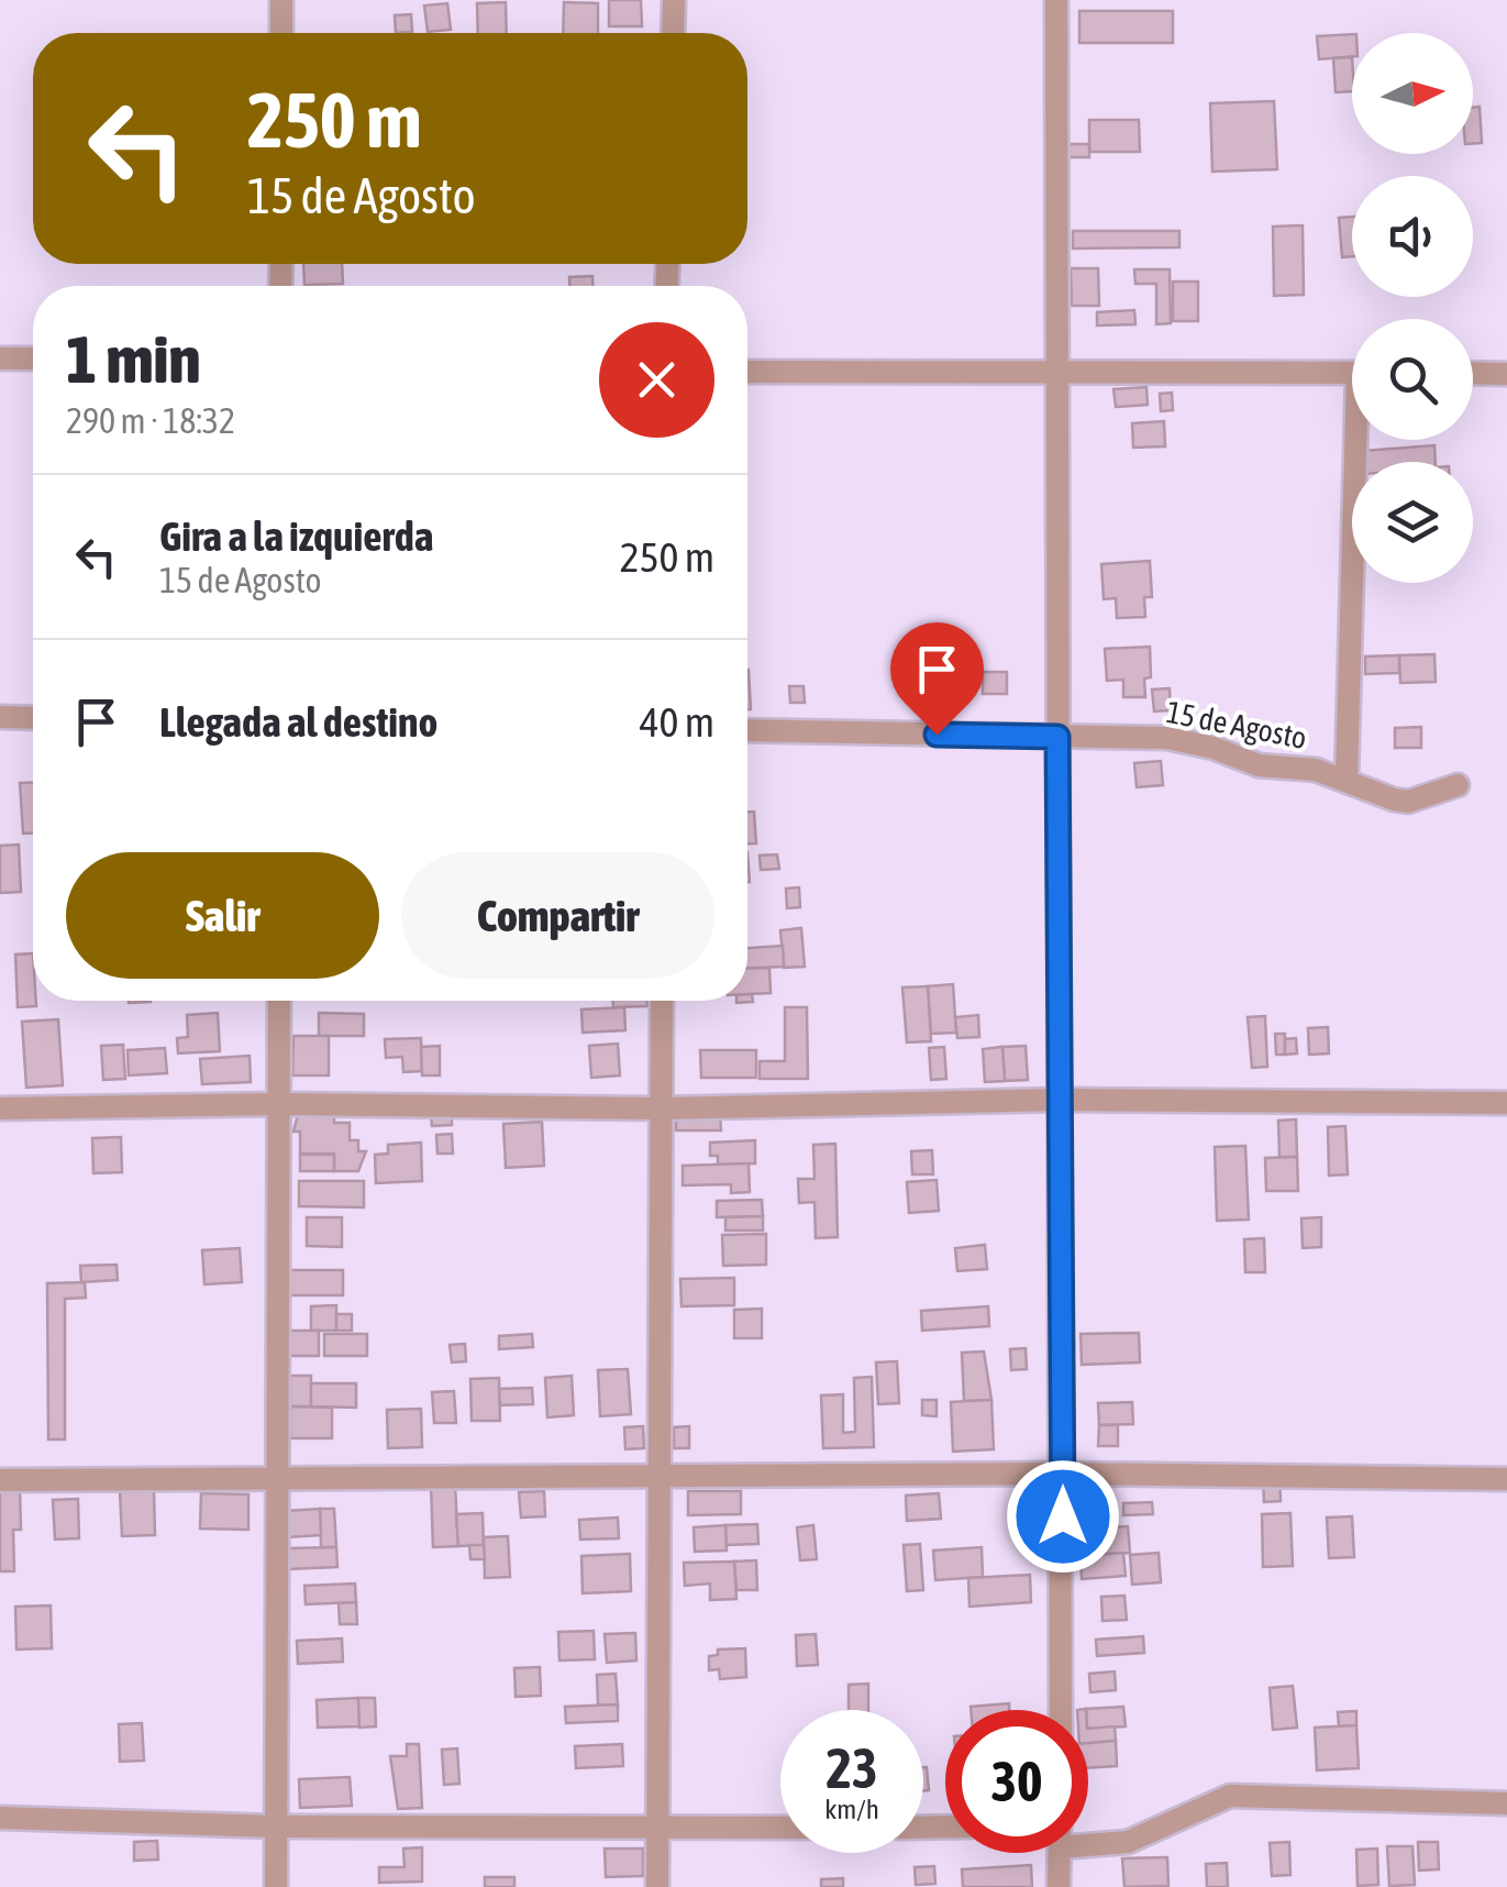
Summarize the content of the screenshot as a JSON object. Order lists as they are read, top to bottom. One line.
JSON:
{"streets":{"street":["15 de Agosto"]},"north":"right","page":{"turn":["250 m","15 de Agosto"],"heading":["1 min","290 m · 18:32"],"list":[{"name":"Gira a la izquierda","note":"15 de Agosto","value":"250 m"},{"name":"Llegada al destino","value":"40 m"}],"buttons":["Salir","Compartir"],"speed":"23 km/h","limit":"30"}}
